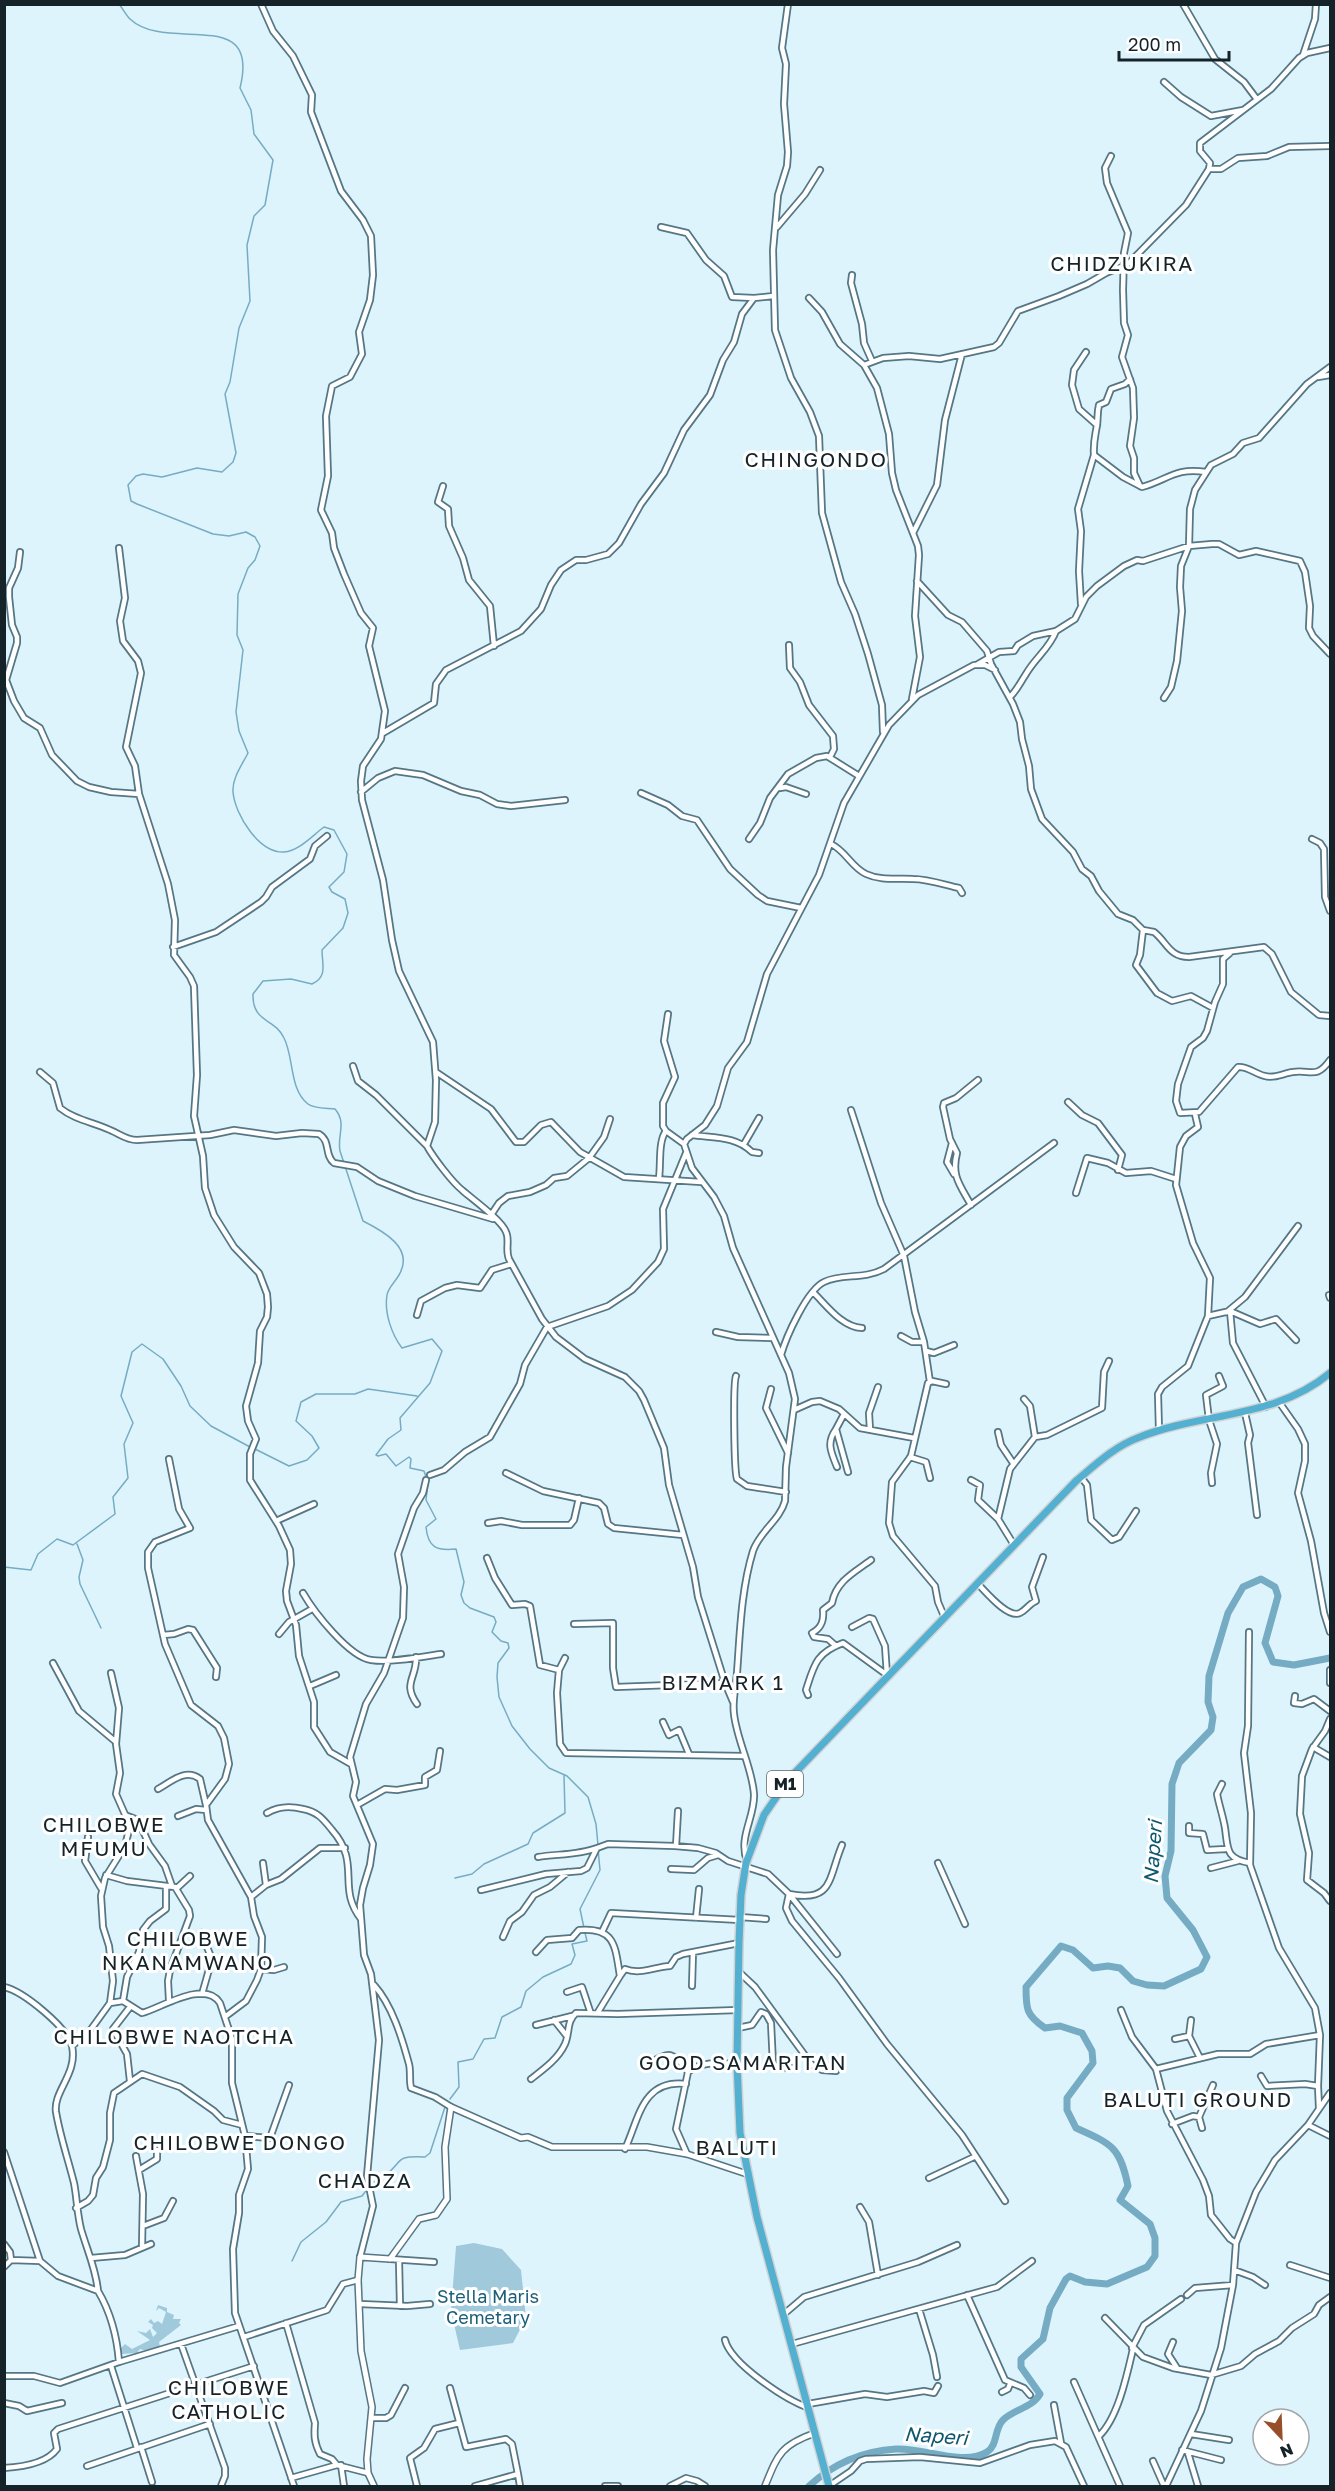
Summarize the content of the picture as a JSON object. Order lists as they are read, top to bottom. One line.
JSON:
{"streets":{"highway":["M1"]},"districts":["CHIDZUKIRA","CHINGONDO","BIZMARK 1","CHILOBWE MFUMU","CHILOBWE NKANAMWANO","CHILOBWE NAOTCHA","GOOD SAMARITAN","BALUTI GROUND","CHILOBWE DONGO","BALUTI","CHADZA","CHILOBWE CATHOLIC"],"water":["Naperi"],"parks":["Stella Maris Cemetary"],"scale_bar":"200 m","north":"bottom right"}
